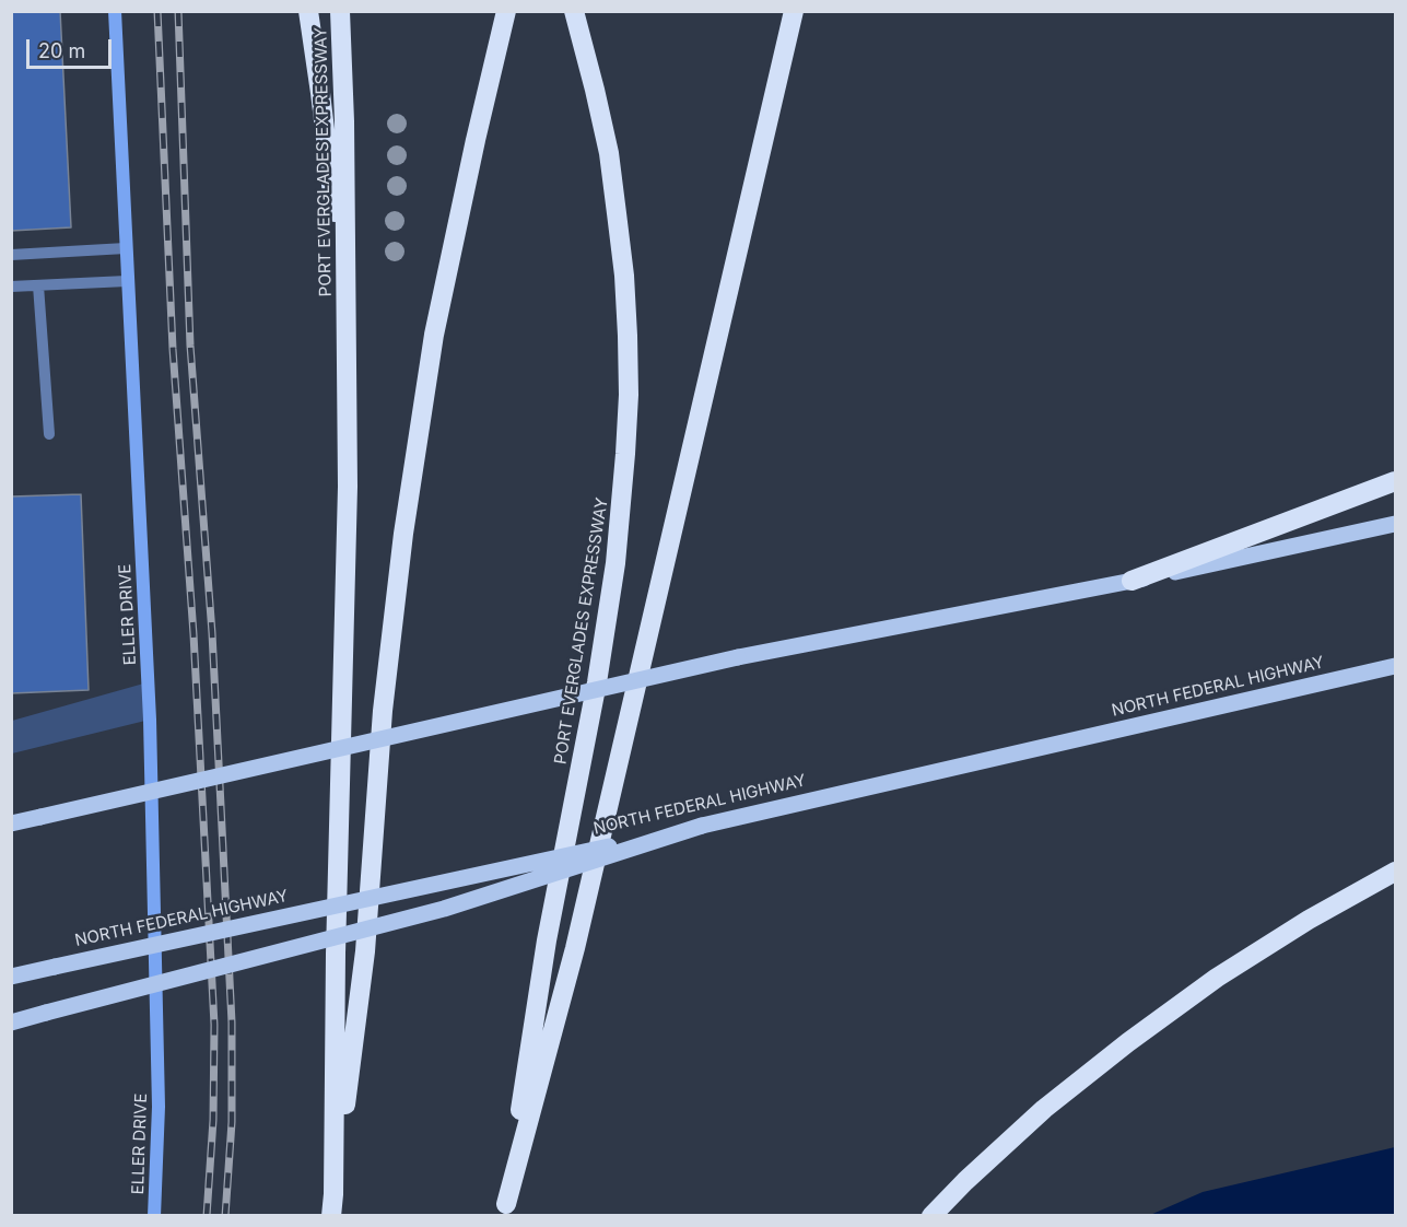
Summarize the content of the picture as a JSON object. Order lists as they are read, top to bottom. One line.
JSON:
{"streets":{"highway":["PORT EVERGLADES EXPRESSWAY"],"main road":["NORTH FEDERAL HIGHWAY"],"street":["ELLER DRIVE"]},"scale_bar":"20 m"}
